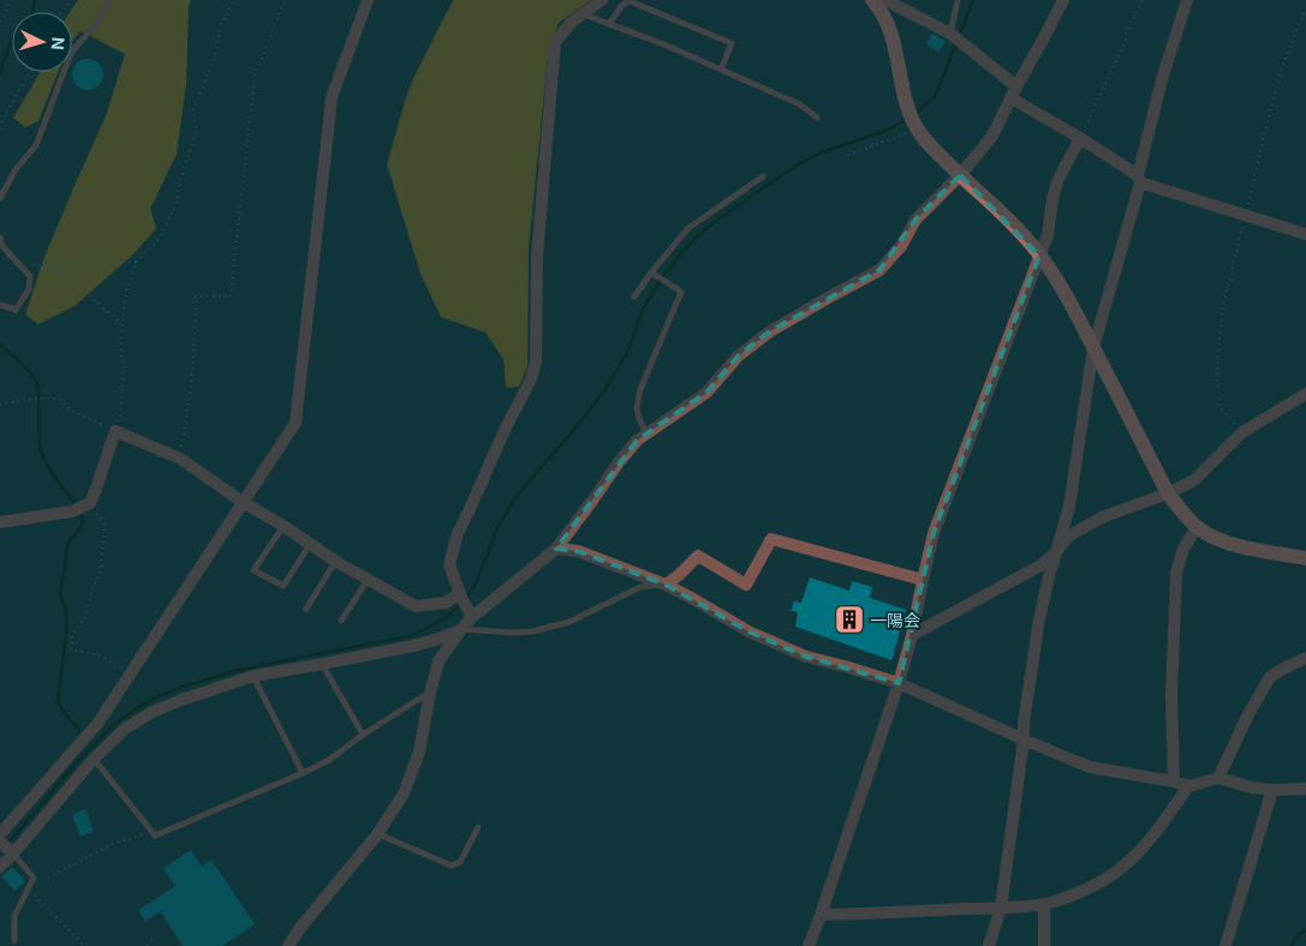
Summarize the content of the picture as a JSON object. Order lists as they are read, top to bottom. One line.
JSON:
{"places":{"building":["一陽会"]},"north":"right"}
